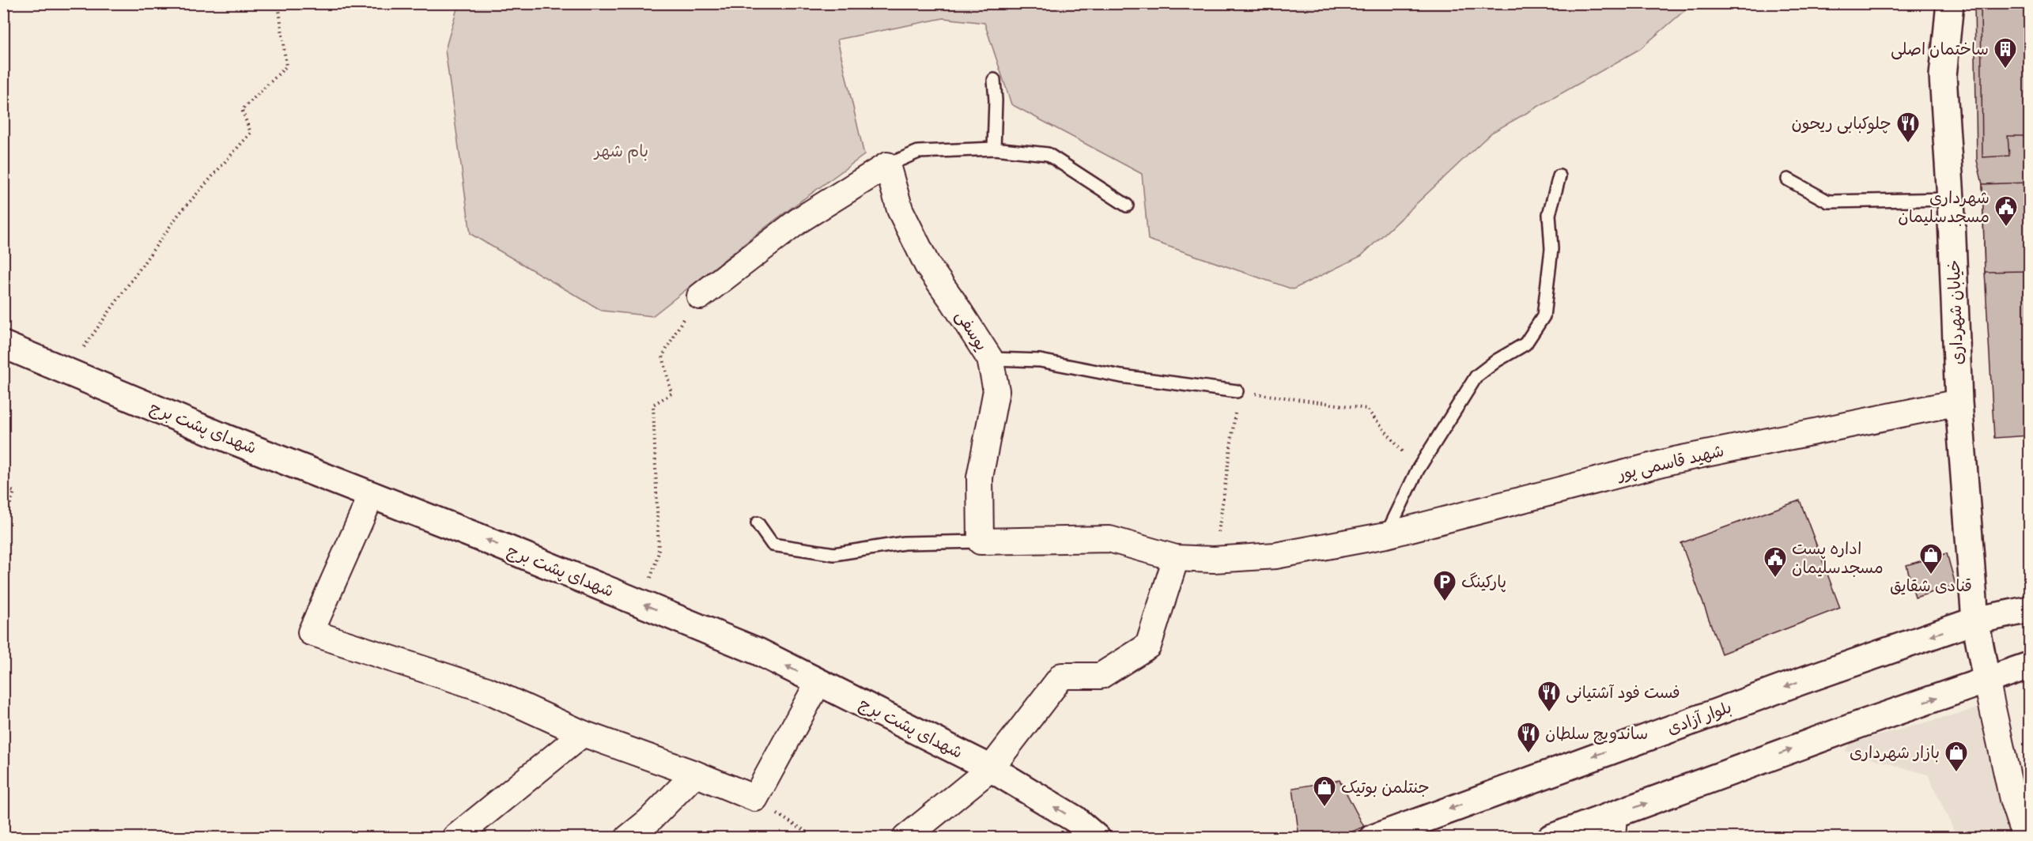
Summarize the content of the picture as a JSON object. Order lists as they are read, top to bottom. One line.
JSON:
{"streets":{"street":["خیابان شهرداری","یوسفی","شهدای پشت برج","شهید قاسمی پور","بلوار آزادی"]},"crossings":[["خیابان شهرداری","شهید قاسمی پور"],["خیابان شهرداری","بلوار آزادی"]],"parks":["بام شهر"],"places":{"building":["ساختمان اصلی"],"restaurant":["چلوکبابی ریحون","فست فود آشتیانی","ساندویچ سلطان"],"public building":["شهرداری مسجدسلیمان","اداره پست مسجدسلیمان"],"shop":["قنادی شقایق","بازار شهرداری","جنتلمن بوتیک"],"parking":["پارکینگ"]}}
